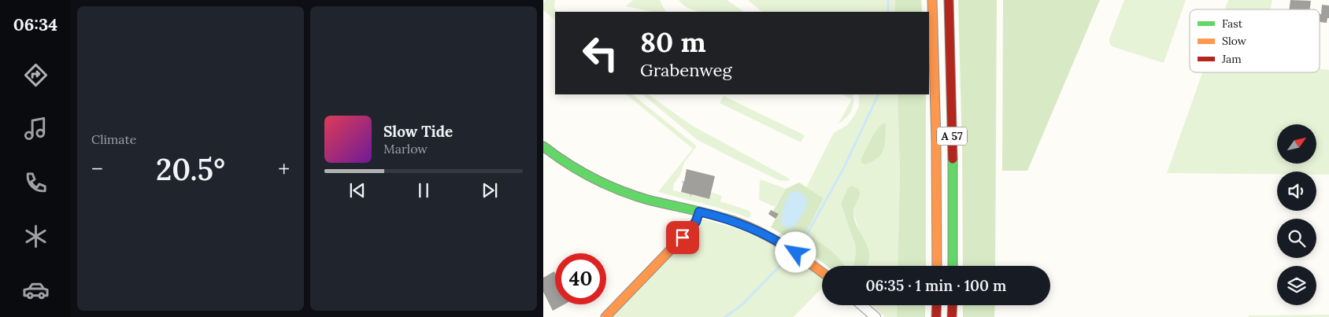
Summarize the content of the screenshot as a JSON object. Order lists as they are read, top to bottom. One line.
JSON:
{"streets":{"main road":["A 57"]},"legend":["Fast","Slow","Jam"],"north":"top right","page":{"tabs":"06:34","tile":"Climate","turn":["80 m","Grabenweg"],"song":["Slow Tide","Marlow"],"heat":["−","20.5°","+"],"limit":"40","trip":"06:35 · 1 min · 100 m"}}
